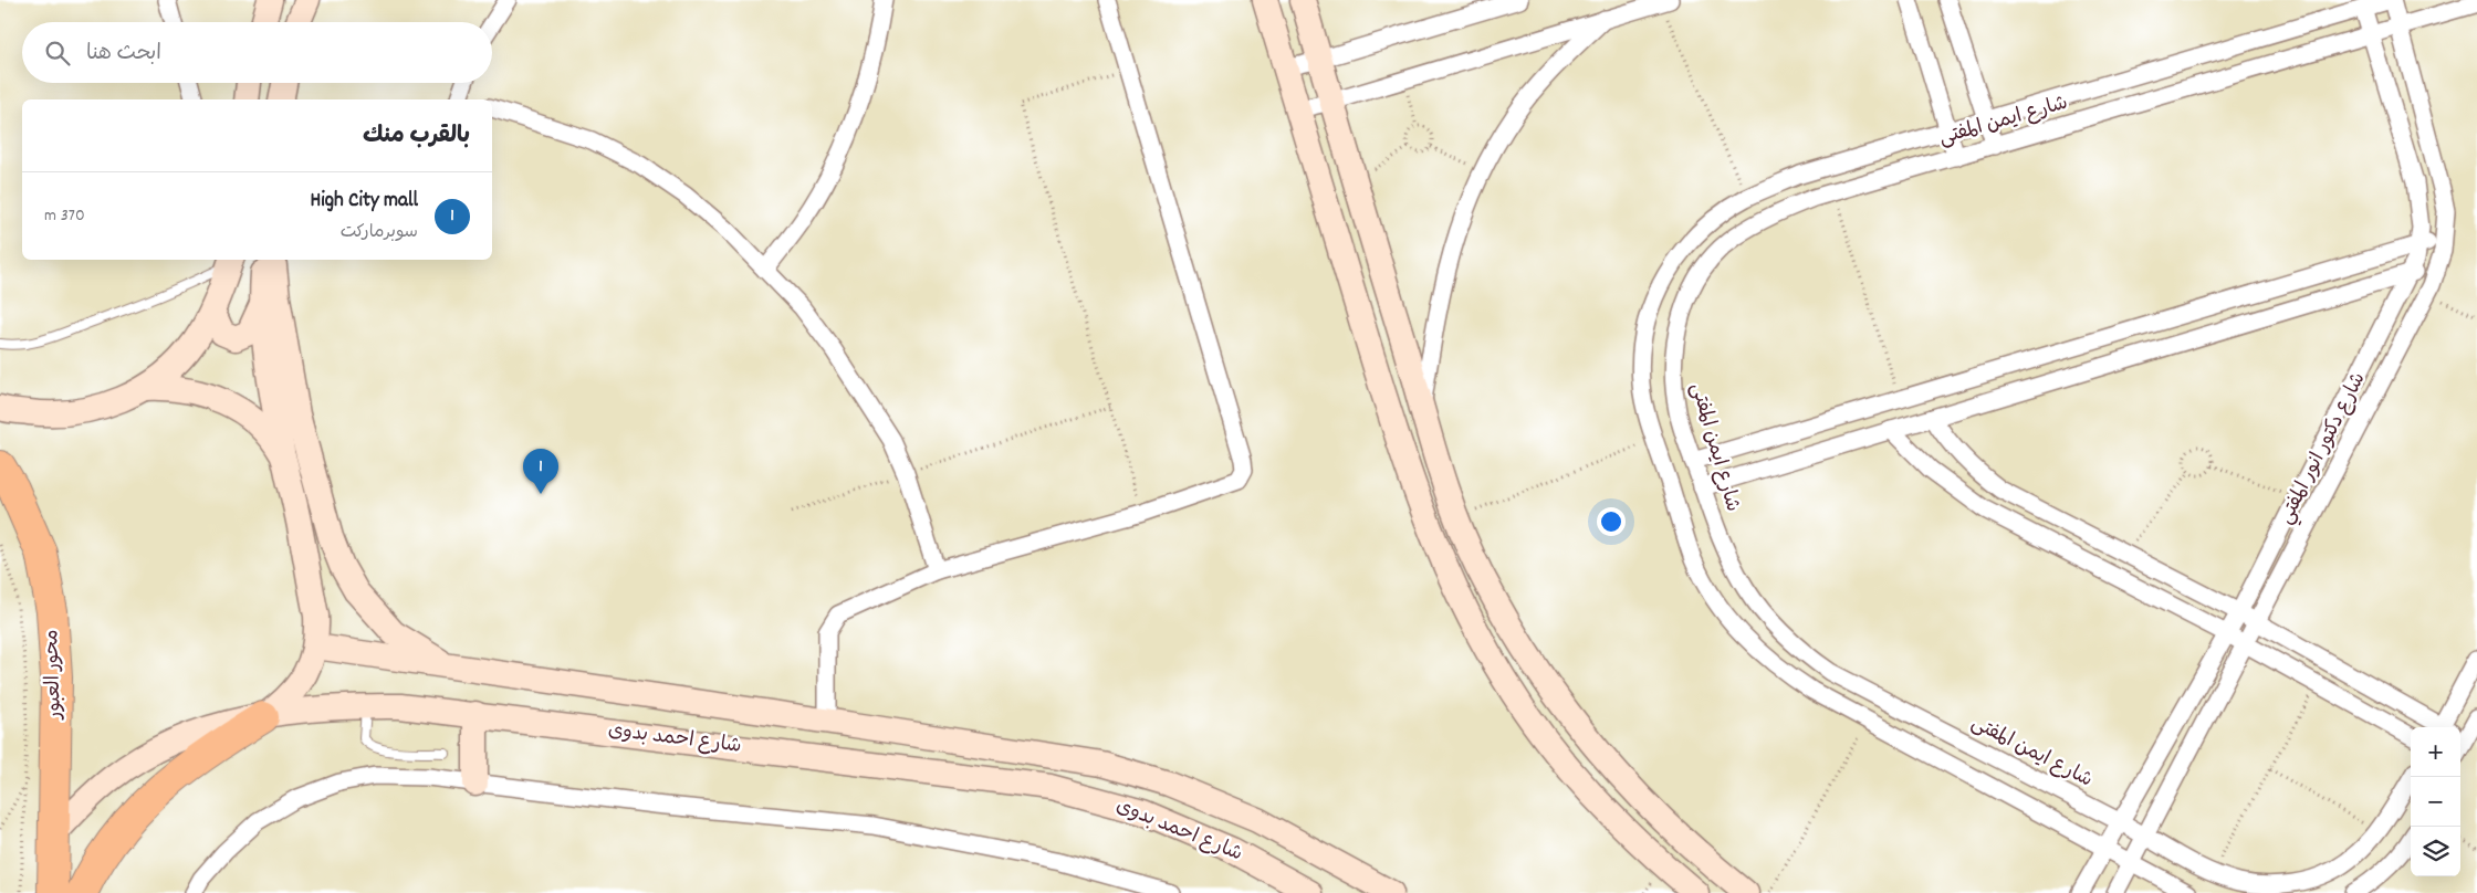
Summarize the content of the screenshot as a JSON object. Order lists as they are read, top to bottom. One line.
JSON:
{"streets":{"highway":["محور العبور"],"street":["شارع ايمن المفتى","شارع دكتور انور المفتي","شارع احمد بدوى"]},"crossings":[["شارع ايمن المفتى","شارع دكتور انور المفتي"],["محور العبور","شارع احمد بدوى"]],"page":{"search":"ابحث هنا","heading":"بالقرب منك","list":[{"mark":"1","name":"High City mall","note":"سوبرماركت","value":"370 m"}],"pins":"1","map_buttons":["+","−"]}}
